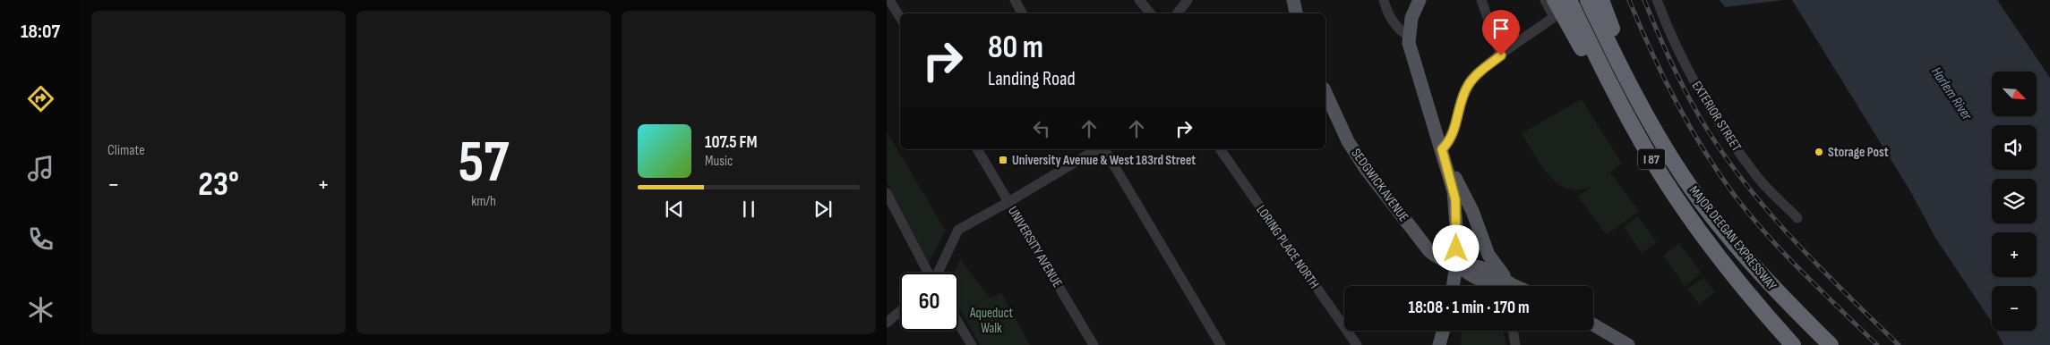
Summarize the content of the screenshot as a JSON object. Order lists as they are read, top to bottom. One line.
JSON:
{"streets":{"highway":["I 87","MAJOR DEEGAN EXPRESSWAY"],"main road":["SEDGWICK AVENUE"],"street":["EXTERIOR STREET","UNIVERSITY AVENUE","LORING PLACE NORTH"]},"water":["Harlem River"],"parks":["Aqueduct Walk"],"places":{"other":["Storage Post"],"transit":["University Avenue & West 183rd Street"]},"north":"bottom right","page":{"tabs":"18:07","tile":["Climate",["57","km/h"]],"turn":["80 m","Landing Road"],"map_buttons":["+","−"],"song":["107.5 FM","Music"],"heat":["−","23°","+"],"limit":"60","trip":"18:08 · 1 min · 170 m"}}
